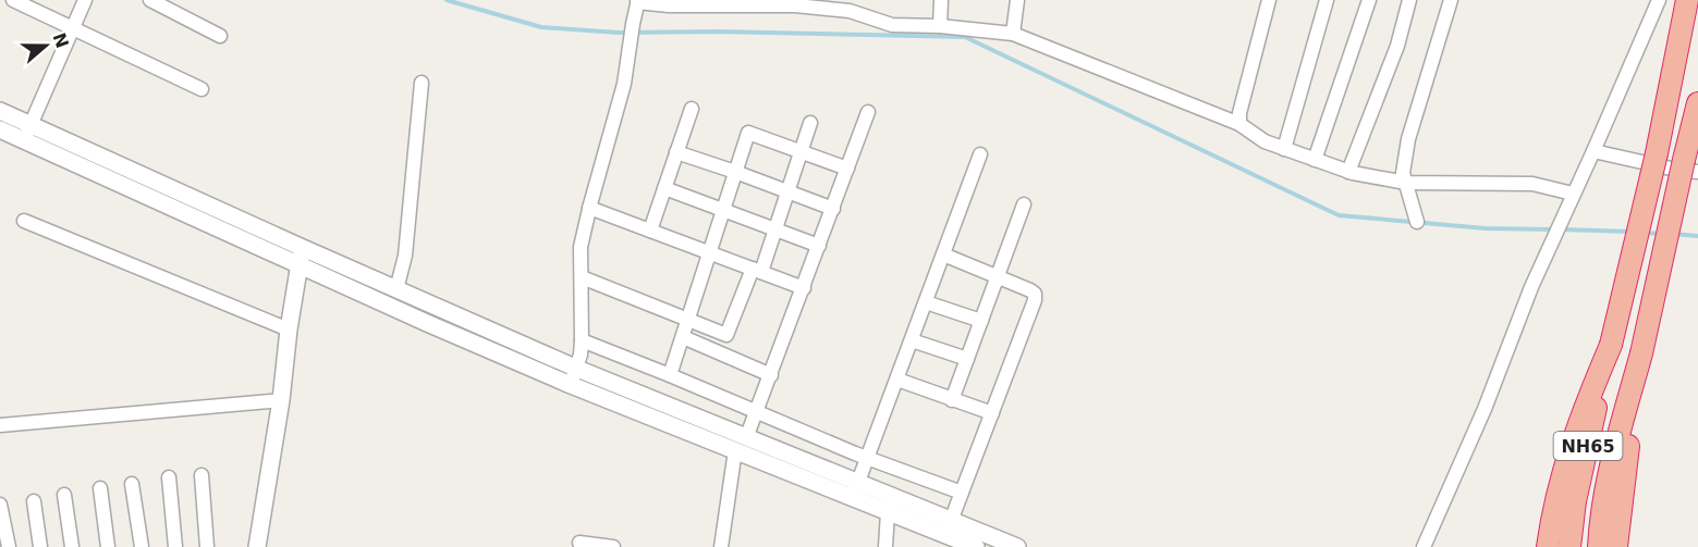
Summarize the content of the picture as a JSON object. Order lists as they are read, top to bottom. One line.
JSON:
{"streets":{"highway":["NH65"]},"north":"right"}
